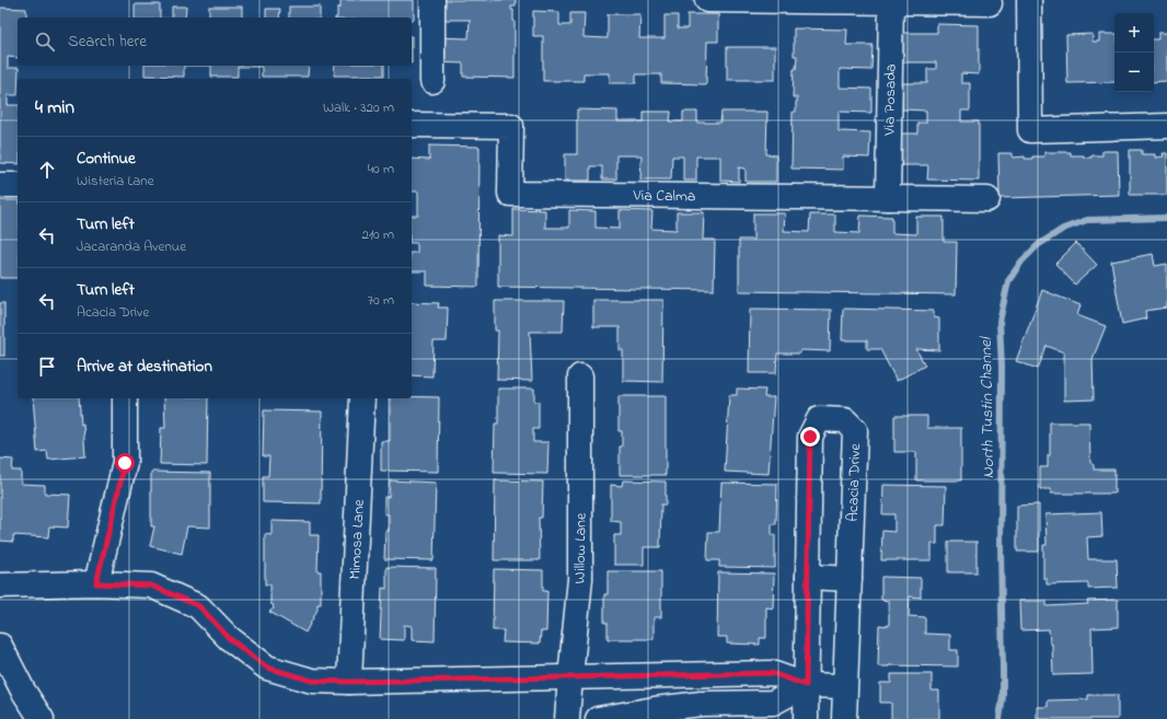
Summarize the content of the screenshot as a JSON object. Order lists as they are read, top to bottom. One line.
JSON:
{"streets":{"street":["Via Posada","Via Calma","Acacia Drive","Mimosa Lane","Willow Lane"]},"crossings":[["Via Posada","Via Calma"]],"water":["North Tustin Channel"],"page":{"map_buttons":["+","−"],"search":"Search here","heading":["4 min","Walk · 320 m"],"list":[["Continue","Wisteria Lane","40 m"],["Turn left","Jacaranda Avenue","210 m"],["Turn left","Acacia Drive","70 m"],"Arrive at destination"]}}
